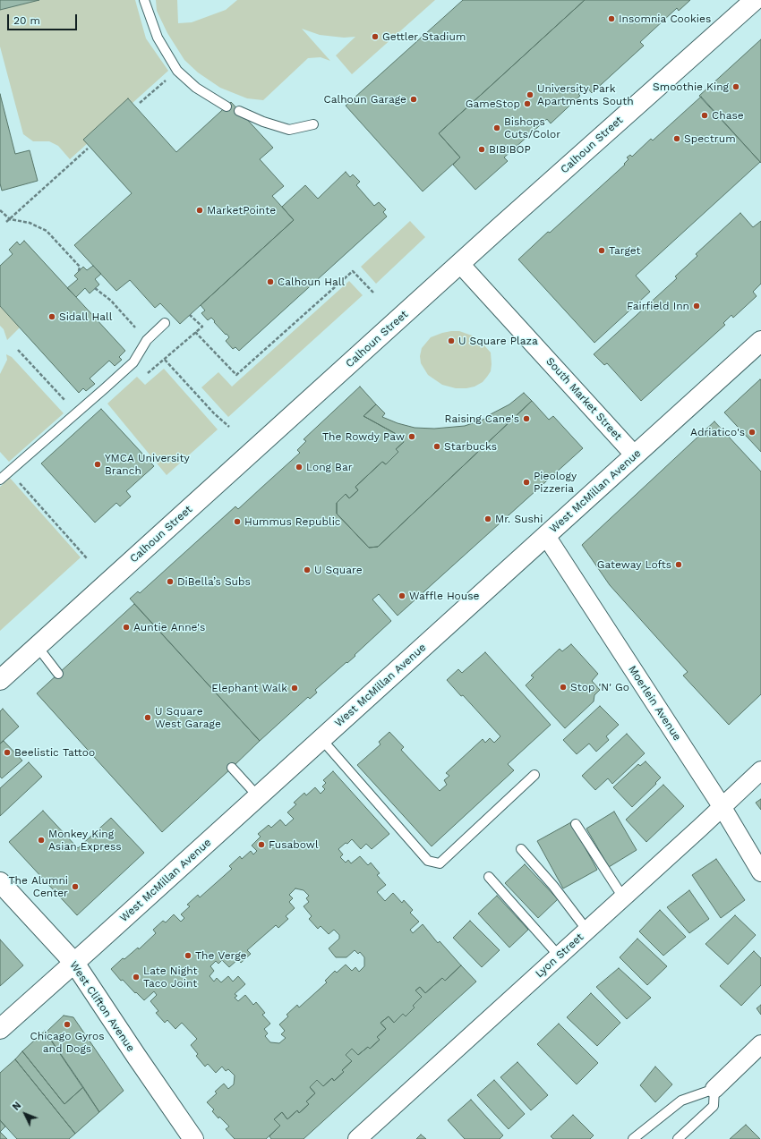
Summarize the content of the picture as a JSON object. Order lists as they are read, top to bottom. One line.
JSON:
{"streets":{"main road":["Calhoun Street","West McMillan Avenue","West Clifton Avenue"],"street":["South Market Street","Moerlein Avenue","Lyon Street"]},"crossings":[["Calhoun Street","South Market Street"],["South Market Street","West McMillan Avenue"],["West McMillan Avenue","Moerlein Avenue"],["West McMillan Avenue","West Clifton Avenue"],["Moerlein Avenue","Lyon Street"]],"places":["Insomnia Cookies","Gettler Stadium","Smoothie King","University Park Apartments South","Calhoun Garage","GameStop","Chase","Bishops Cuts/Color","Spectrum","BIBIBOP","MarketPointe","Target","Calhoun Hall","Fairfield Inn","Sidall Hall","U Square Plaza","Raising Cane's","Adriatico's","The Rowdy Paw","Starbucks","YMCA University Branch","Long Bar","Pieology Pizzeria","Mr. Sushi","Hummus Republic","Gateway Lofts","U Square","DiBella’s Subs","Waffle House","Auntie Anne's","Stop 'N' Go","Elephant Walk","U Square West Garage","Beelistic Tattoo","Monkey King Asian Express","Fusabowl","The Alumni Center","The Verge","Late Night Taco Joint","Chicago Gyros and Dogs"],"scale_bar":"20 m","north":"top left"}
